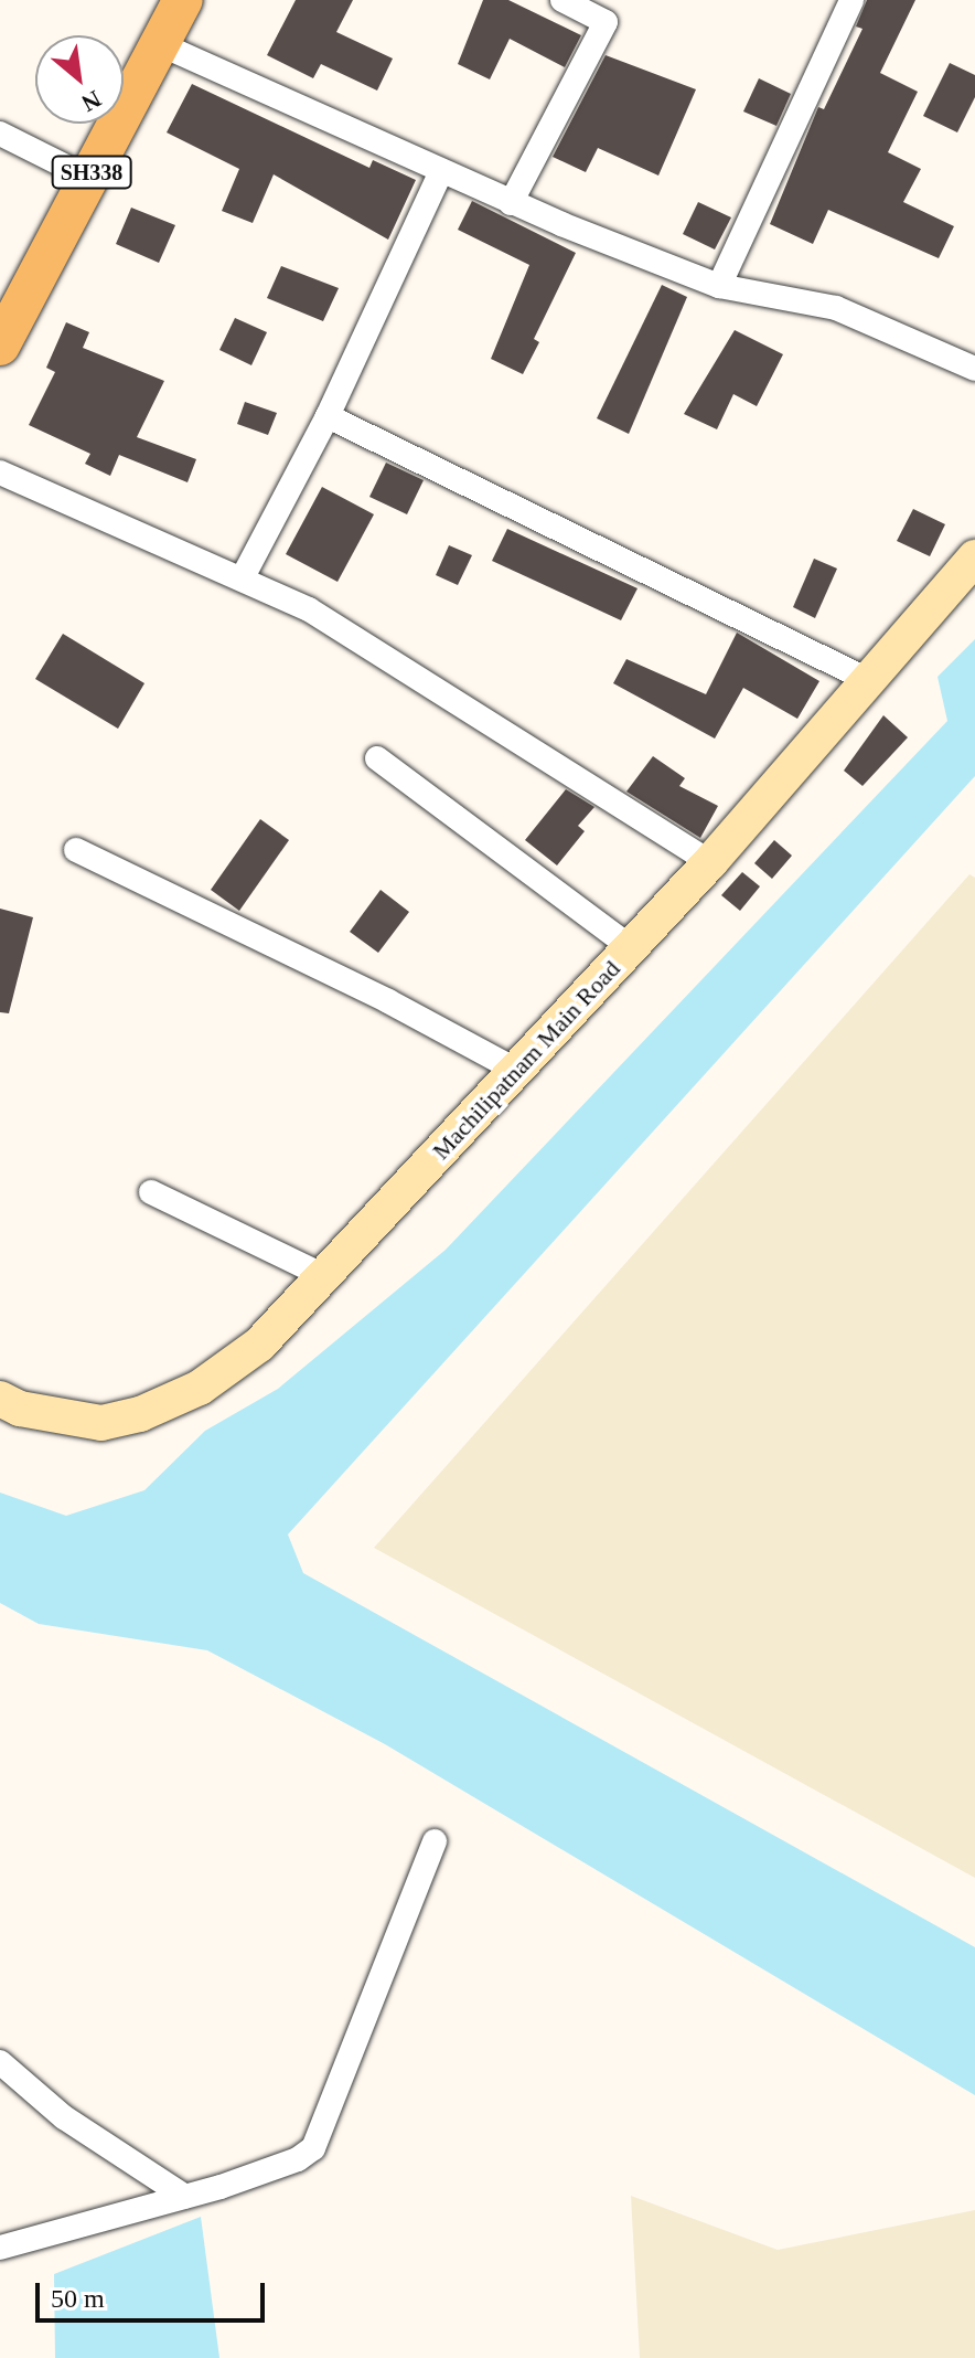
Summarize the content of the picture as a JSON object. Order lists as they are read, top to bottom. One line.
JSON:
{"streets":{"main road":["SH338","Machilipatnam Main Road"]},"scale_bar":"50 m","north":"bottom right"}
